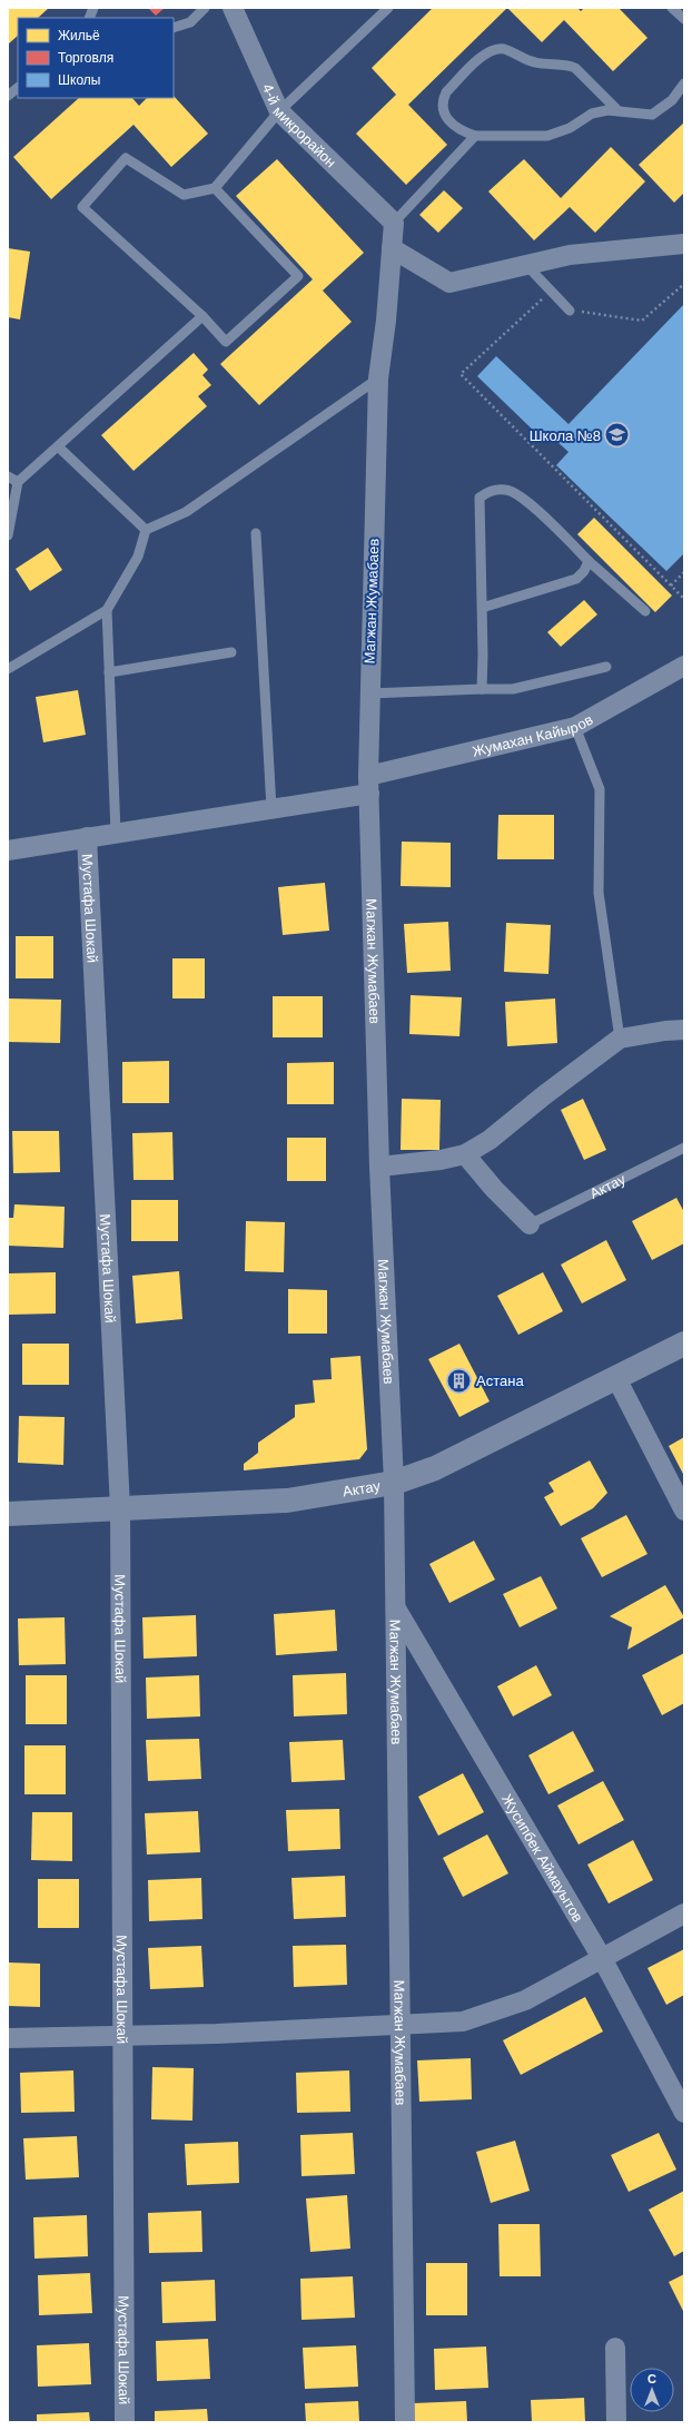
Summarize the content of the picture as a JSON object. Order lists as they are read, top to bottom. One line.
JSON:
{"streets":{"street":["4-й микрорайон","Магжан Жумабаев","Жумахан Кайыров","Мустафа Шокай","Актау","Жусипбек Аймауытов"]},"crossings":[["4-й микрорайон","Магжан Жумабаев"],["Магжан Жумабаев","Жумахан Кайыров"],["Магжан Жумабаев","Актау"],["Магжан Жумабаев","Жусипбек Аймауытов"],["Жумахан Кайыров","Мустафа Шокай"],["Мустафа Шокай","Актау"]],"places":{"school or university":["Школа №8"],"building":["Астана"]},"legend":["Жильё","Торговля","Школы"],"north":"top"}
